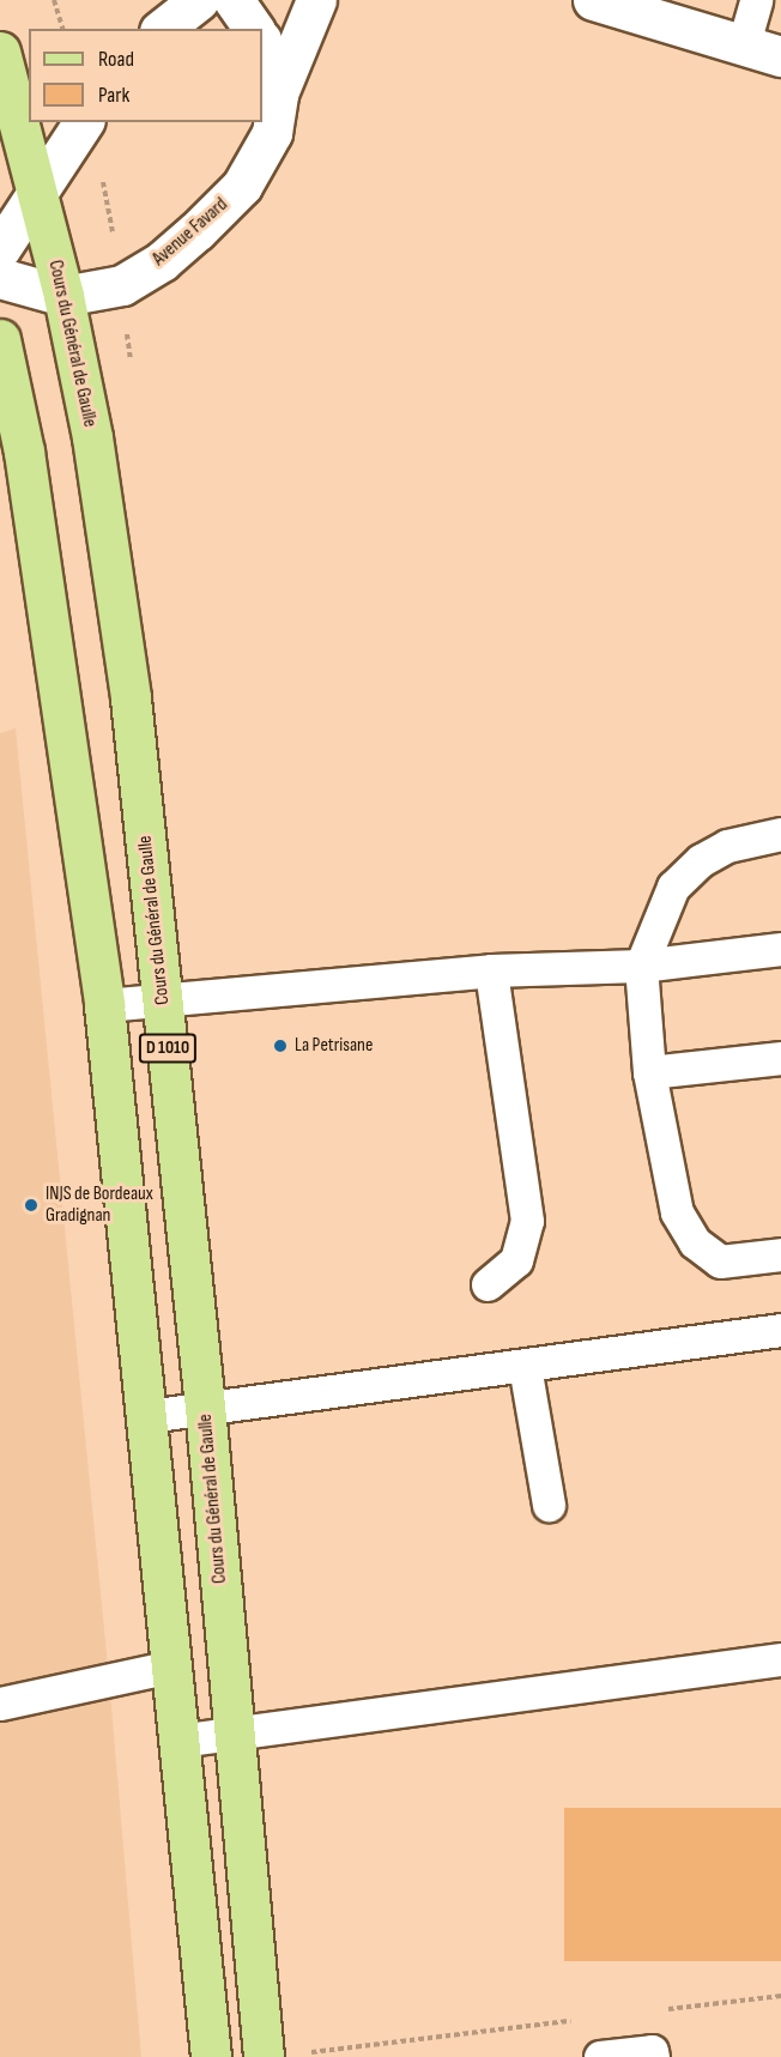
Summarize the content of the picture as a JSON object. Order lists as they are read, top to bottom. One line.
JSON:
{"streets":{"main road":["Cours du Général de Gaulle","D 1010"],"street":["Avenue Favard"]},"crossings":[["Avenue Favard","Cours du Général de Gaulle"]],"places":["La Petrisane","INJS de Bordeaux Gradignan"],"legend":["Road","Park"]}
